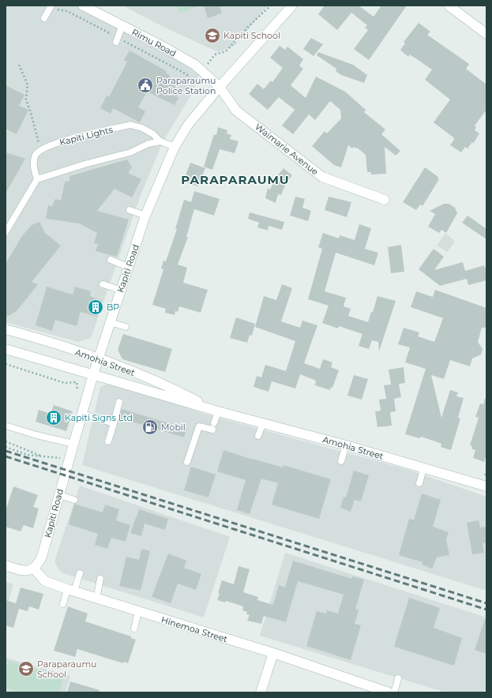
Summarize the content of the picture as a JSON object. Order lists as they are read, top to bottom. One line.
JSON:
{"streets":{"main road":["Rimu Road","Waimarie Avenue","Kapiti Road","Amohia Street","Hinemoa Street"],"lane":["Kapiti Lights"]},"crossings":[["Rimu Road","Waimarie Avenue"],["Rimu Road","Kapiti Road"],["Kapiti Lights","Kapiti Road"],["Waimarie Avenue","Kapiti Road"],["Kapiti Road","Amohia Street"],["Kapiti Road","Hinemoa Street"]],"districts":["PARAPARAUMU"],"places":{"school or university":["Kapiti School","Paraparaumu School"],"public building":["Paraparaumu Police Station"],"building":["BP","Kapiti Signs Ltd"],"fuel station":["Mobil"]}}
